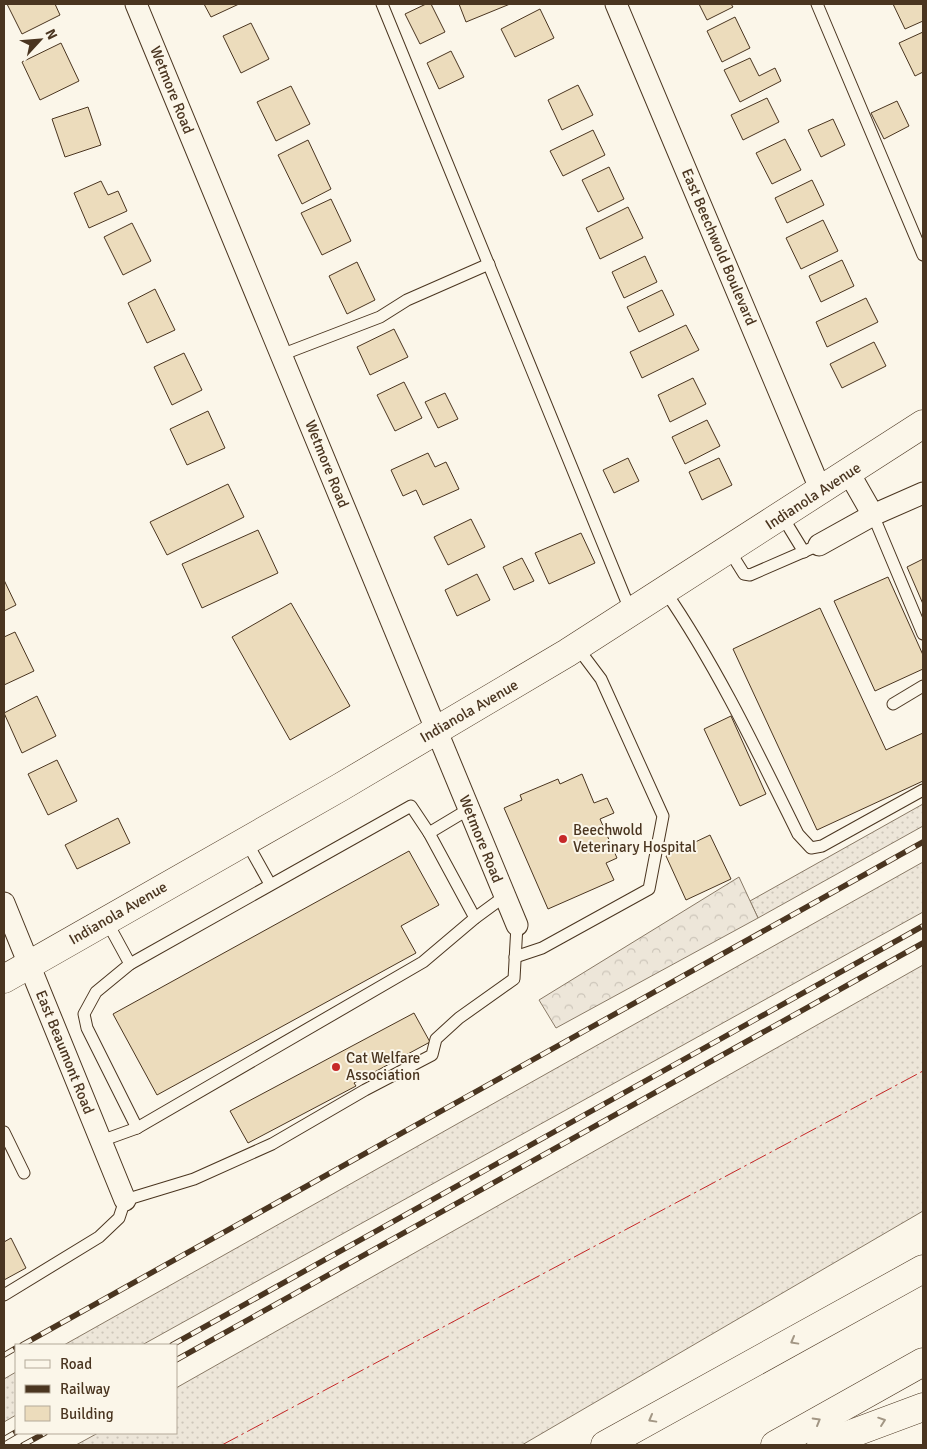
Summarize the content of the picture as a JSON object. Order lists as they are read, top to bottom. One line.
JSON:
{"streets":{"main road":["Indianola Avenue"],"street":["Wetmore Road","East Beechwold Boulevard","East Beaumont Road"]},"crossings":[["Wetmore Road","Indianola Avenue"],["East Beechwold Boulevard","Indianola Avenue"],["Indianola Avenue","East Beaumont Road"]],"places":["Beechwold Veterinary Hospital","Cat Welfare Association"],"legend":["Road","Railway","Building"],"north":"top right"}
